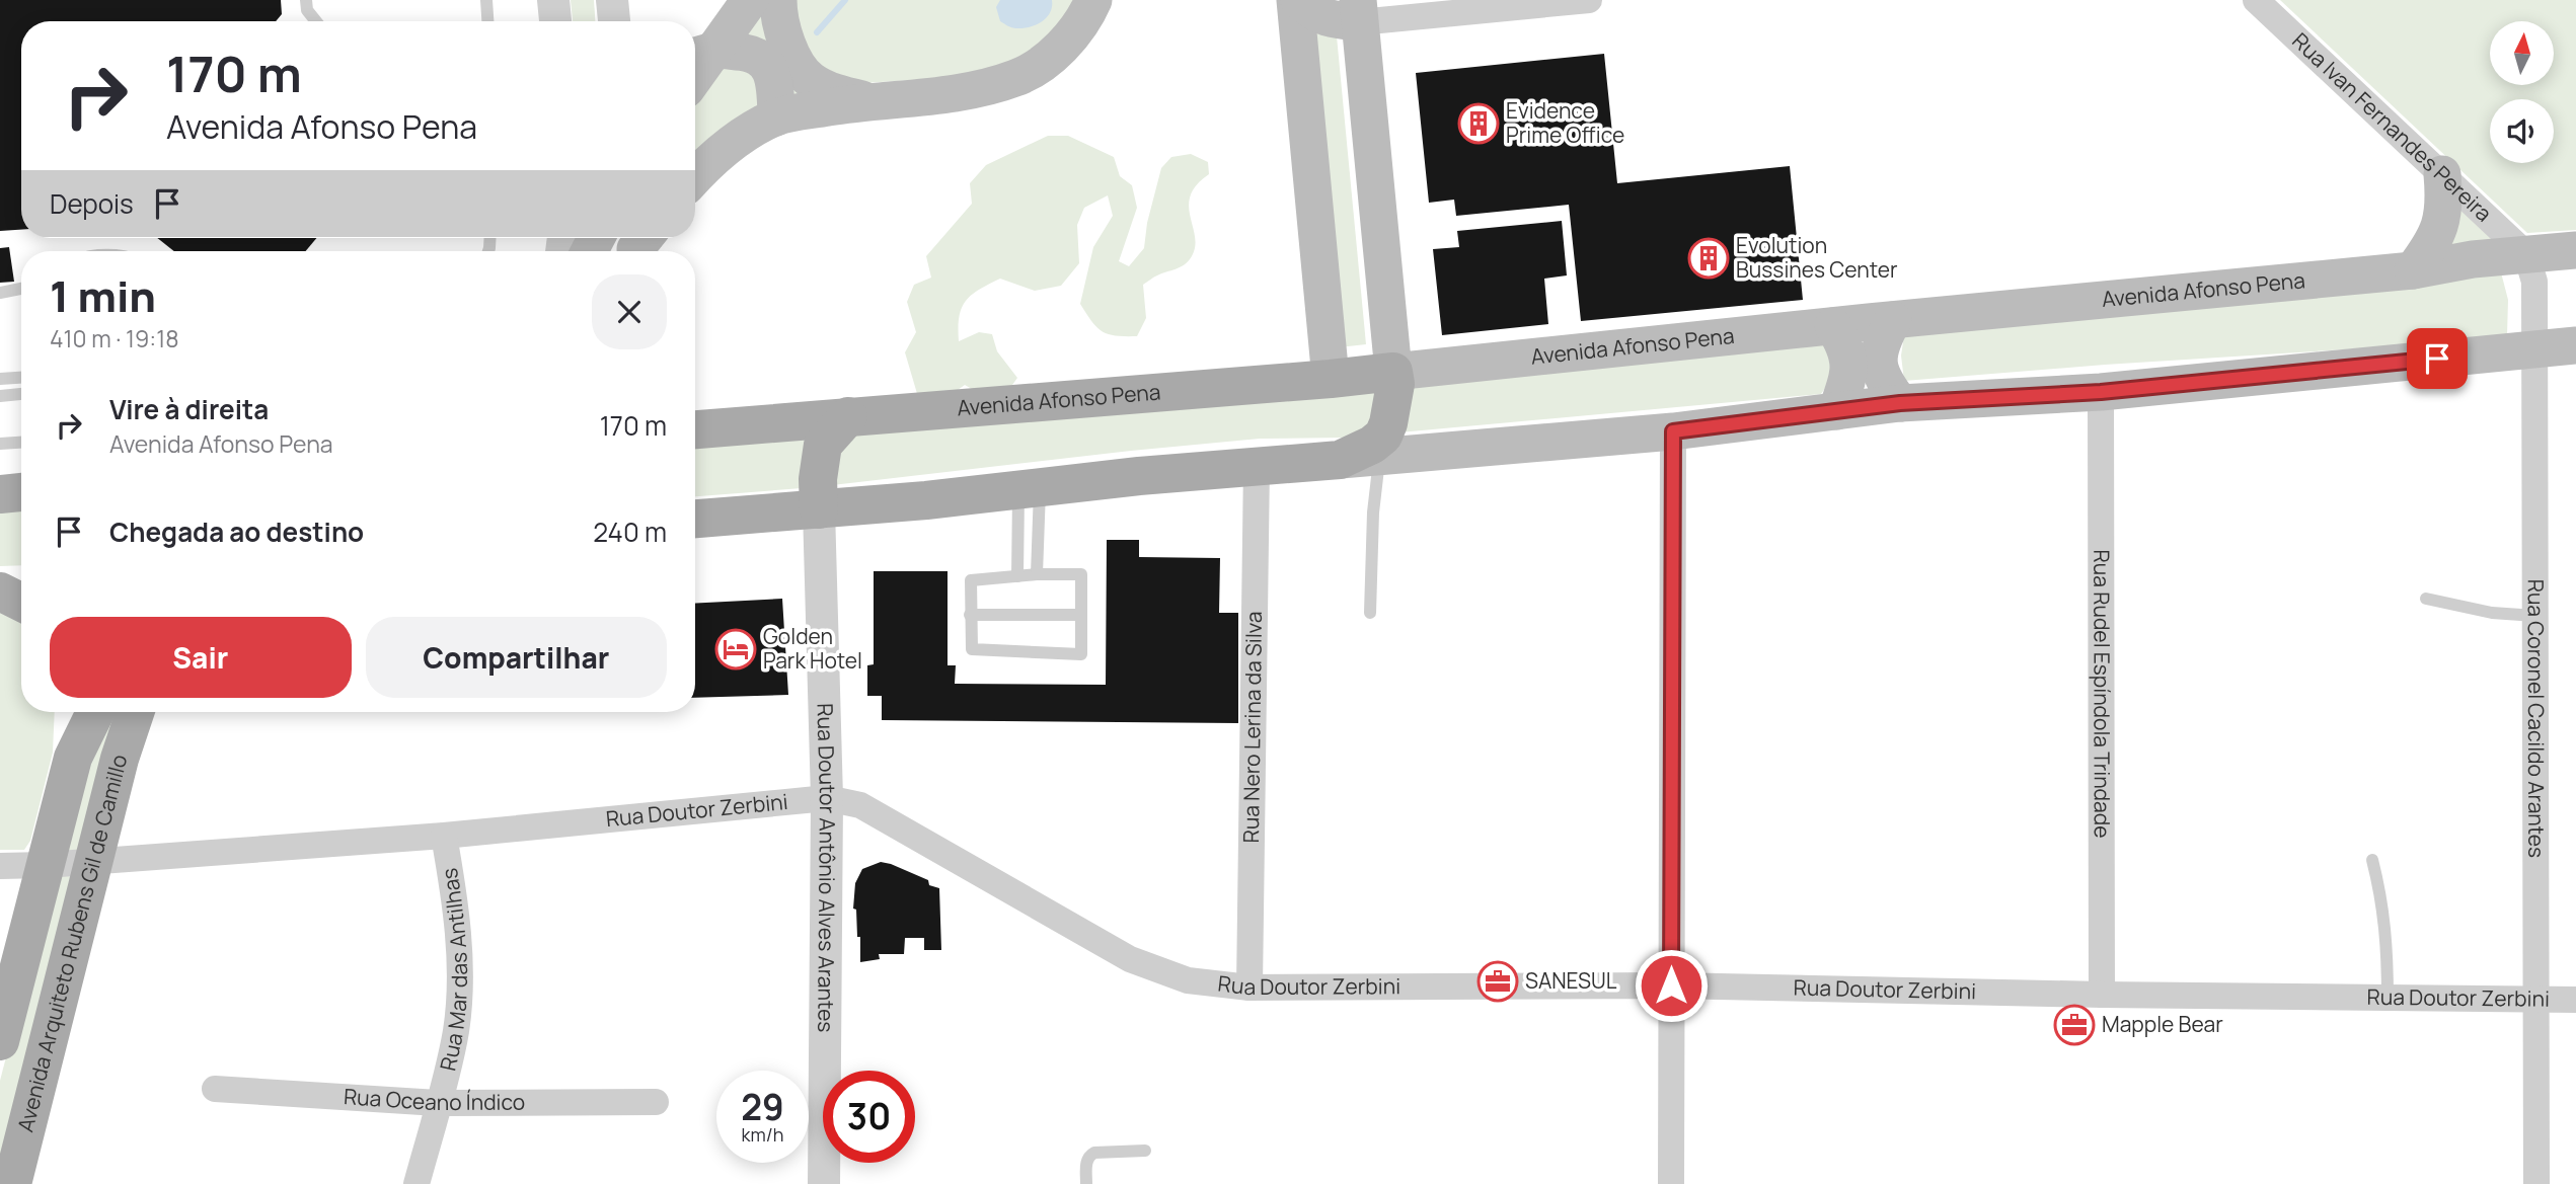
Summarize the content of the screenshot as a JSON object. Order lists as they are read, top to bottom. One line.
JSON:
{"streets":{"main road":["Avenida Afonso Pena","Avenida Arquiteto Rubens Gil de Camillo"],"street":["Rua Ivan Fernandes Pereira","Rua Rudel Espíndola Trindade","Rua Coronel Cacildo Arantes","Rua Nero Lerina da Silva","Rua Doutor Zerbini","Rua Doutor Antônio Alves Arantes","Rua Mar das Antilhas","Rua Oceano Índico"]},"crossings":[["Rua Ivan Fernandes Pereira","Avenida Afonso Pena"],["Rua Ivan Fernandes Pereira","Rua Coronel Cacildo Arantes"],["Avenida Afonso Pena","Rua Coronel Cacildo Arantes"],["Rua Rudel Espíndola Trindade","Rua Doutor Zerbini"],["Rua Coronel Cacildo Arantes","Rua Doutor Zerbini"],["Rua Nero Lerina da Silva","Rua Doutor Zerbini"],["Rua Doutor Zerbini","Rua Doutor Antônio Alves Arantes"],["Rua Doutor Zerbini","Avenida Arquiteto Rubens Gil de Camillo"],["Rua Doutor Zerbini","Rua Mar das Antilhas"],["Rua Mar das Antilhas","Rua Oceano Índico"]],"places":{"building":["Evidence Prime Office","Evolution Bussines Center"],"hotel":["Golden Park Hotel"],"office":["SANESUL","Mapple Bear"]},"north":"top","page":{"turn":["170 m","Avenida Afonso Pena"],"then":"Depois","heading":["1 min","410 m · 19:18"],"list":[{"name":"Vire à direita","note":"Avenida Afonso Pena","value":"170 m"},{"name":"Chegada ao destino","value":"240 m"}],"buttons":["Sair","Compartilhar"],"speed":"29 km/h","limit":"30"}}
